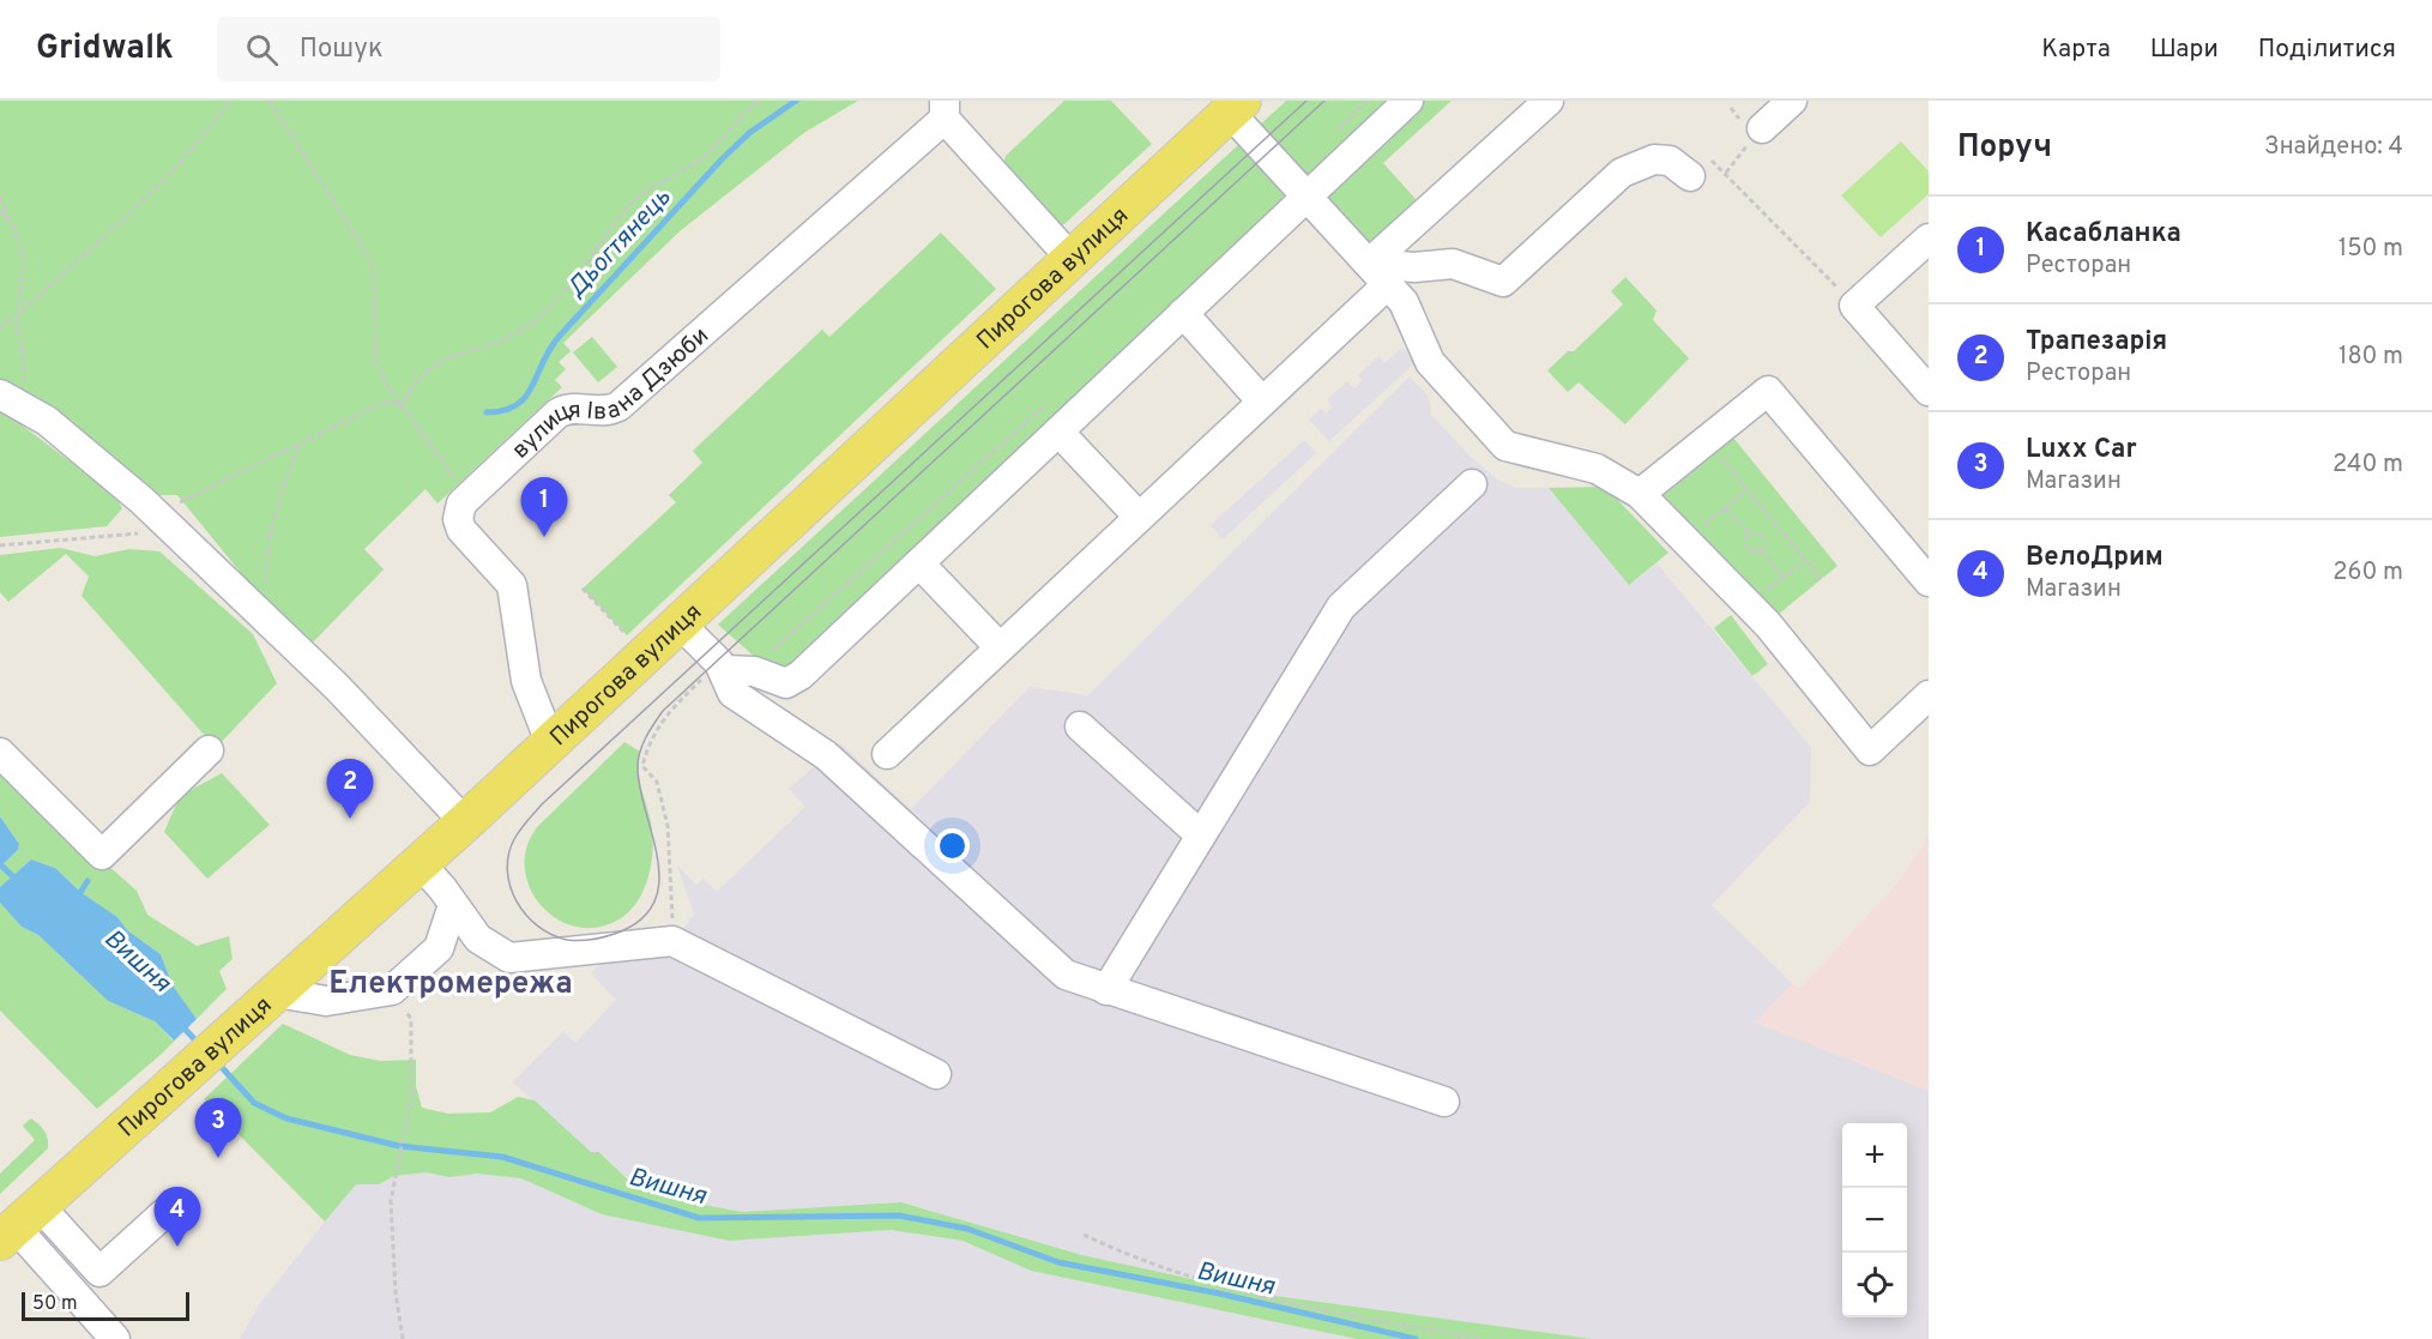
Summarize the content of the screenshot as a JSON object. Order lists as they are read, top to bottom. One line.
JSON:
{"streets":{"main road":["Пирогова вулиця"],"street":["вулиця Івана Дзюби"]},"districts":["Електромережа"],"water":["Дьогтянець","Вишня"],"scale_bar":"50 m","page":{"header":"Gridwalk","search":"Пошук","nav":["Карта","Шари","Поділитися"],"heading":["Поруч","Знайдено: 4"],"list":[{"mark":"1","name":"Касабланка","note":"Ресторан","value":"150 m"},{"mark":"2","name":"Трапезарія","note":"Ресторан","value":"180 m"},{"mark":"3","name":"Luxx Car","note":"Магазин","value":"240 m"},{"mark":"4","name":"ВелоДрим","note":"Магазин","value":"260 m"}],"pins":["1","2","3","4"],"map_buttons":["+","−"],"scale":"50 m"}}
